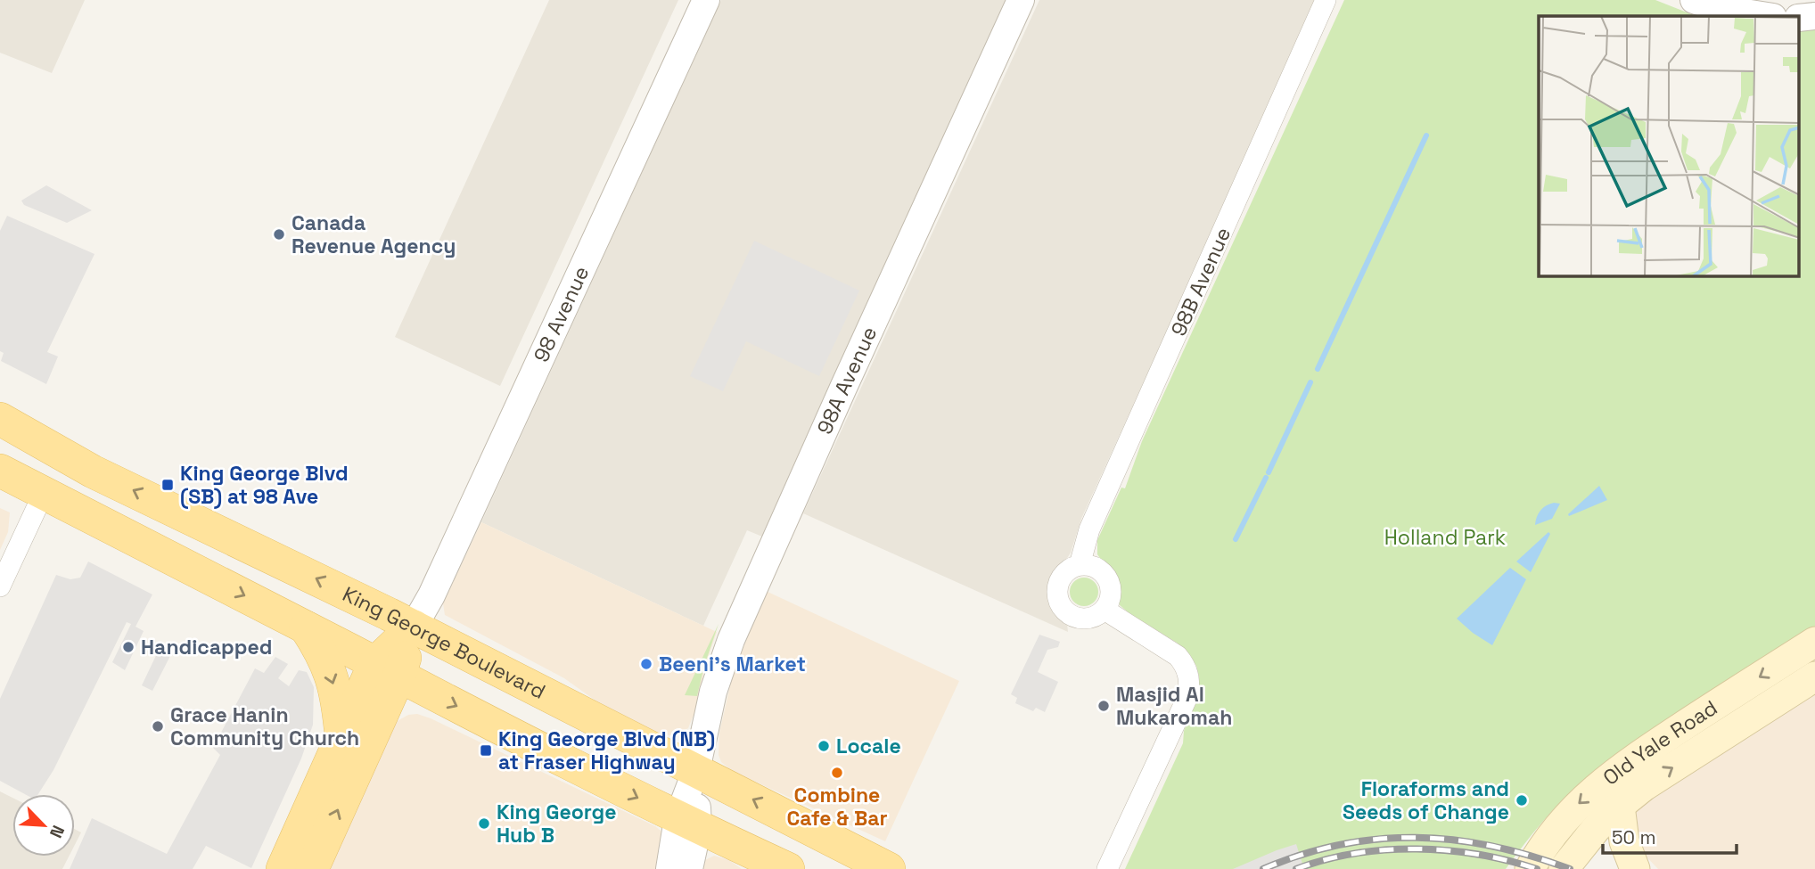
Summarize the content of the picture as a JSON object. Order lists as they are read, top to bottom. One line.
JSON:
{"streets":{"main road":["King George Boulevard","Old Yale Road"],"street":["98B Avenue","98 Avenue","98A Avenue"]},"crossings":[["98 Avenue","King George Boulevard"],["98A Avenue","King George Boulevard"]],"parks":["Holland Park"],"places":{"other":["Canada Revenue Agency","Handicapped","Beeni's Market","Masjid Al Mukaromah","Grace Hanin Community Church","Locale","Combine Cafe & Bar","Floraforms and Seeds of Change","King George Hub B"],"transit":["King George Blvd (SB) at 98 Ave","King George Blvd (NB) at Fraser Highway"]},"scale_bar":"50 m","north":"bottom right"}
